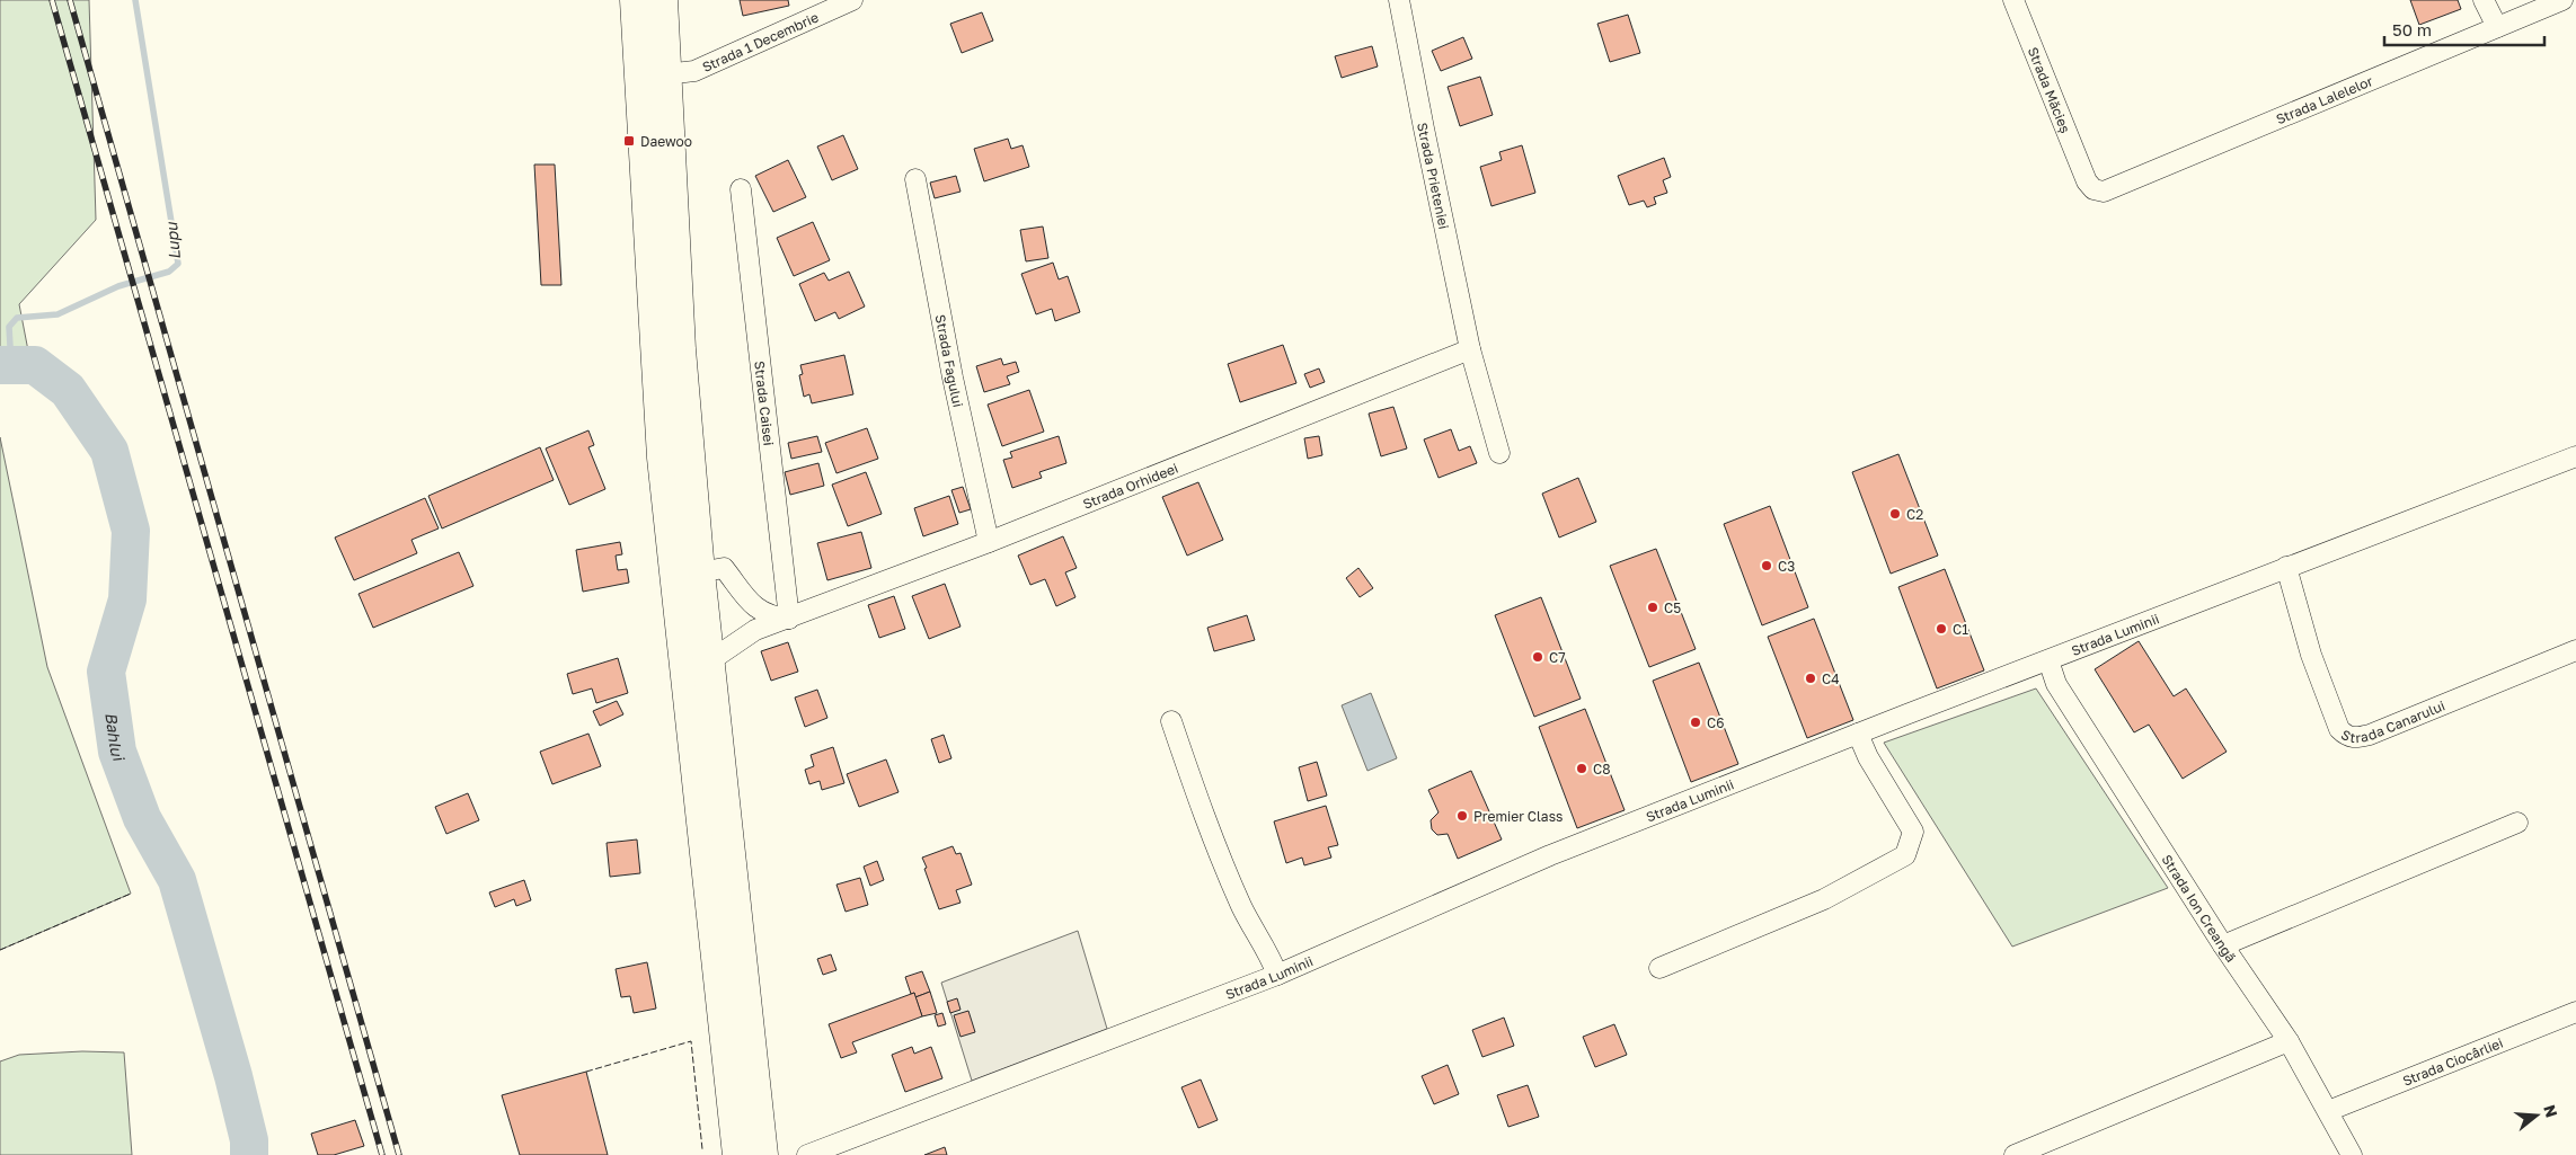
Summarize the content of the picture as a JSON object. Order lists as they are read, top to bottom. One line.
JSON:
{"streets":{"street":["Strada 1 Decembrie","Strada Măcieș","Strada Lalelelor","Strada Prieteniei","Strada Fagului","Strada Caisei","Strada Orhideei","Strada Luminii","Strada Canarului","Strada Ion Creangă","Strada Ciocârliei"]},"crossings":[["Strada Măcieș","Strada Lalelelor"],["Strada Prieteniei","Strada Orhideei"],["Strada Fagului","Strada Orhideei"],["Strada Caisei","Strada Orhideei"],["Strada Luminii","Strada Canarului"],["Strada Luminii","Strada Ion Creangă"],["Strada Ion Creangă","Strada Ciocârliei"]],"water":["Lupu","Bahlui"],"places":{"transit":["Daewoo"],"other":["C2","C3","C5","C1","C7","C4","C6","C8","Premier Class"]},"scale_bar":"50 m","north":"right"}
